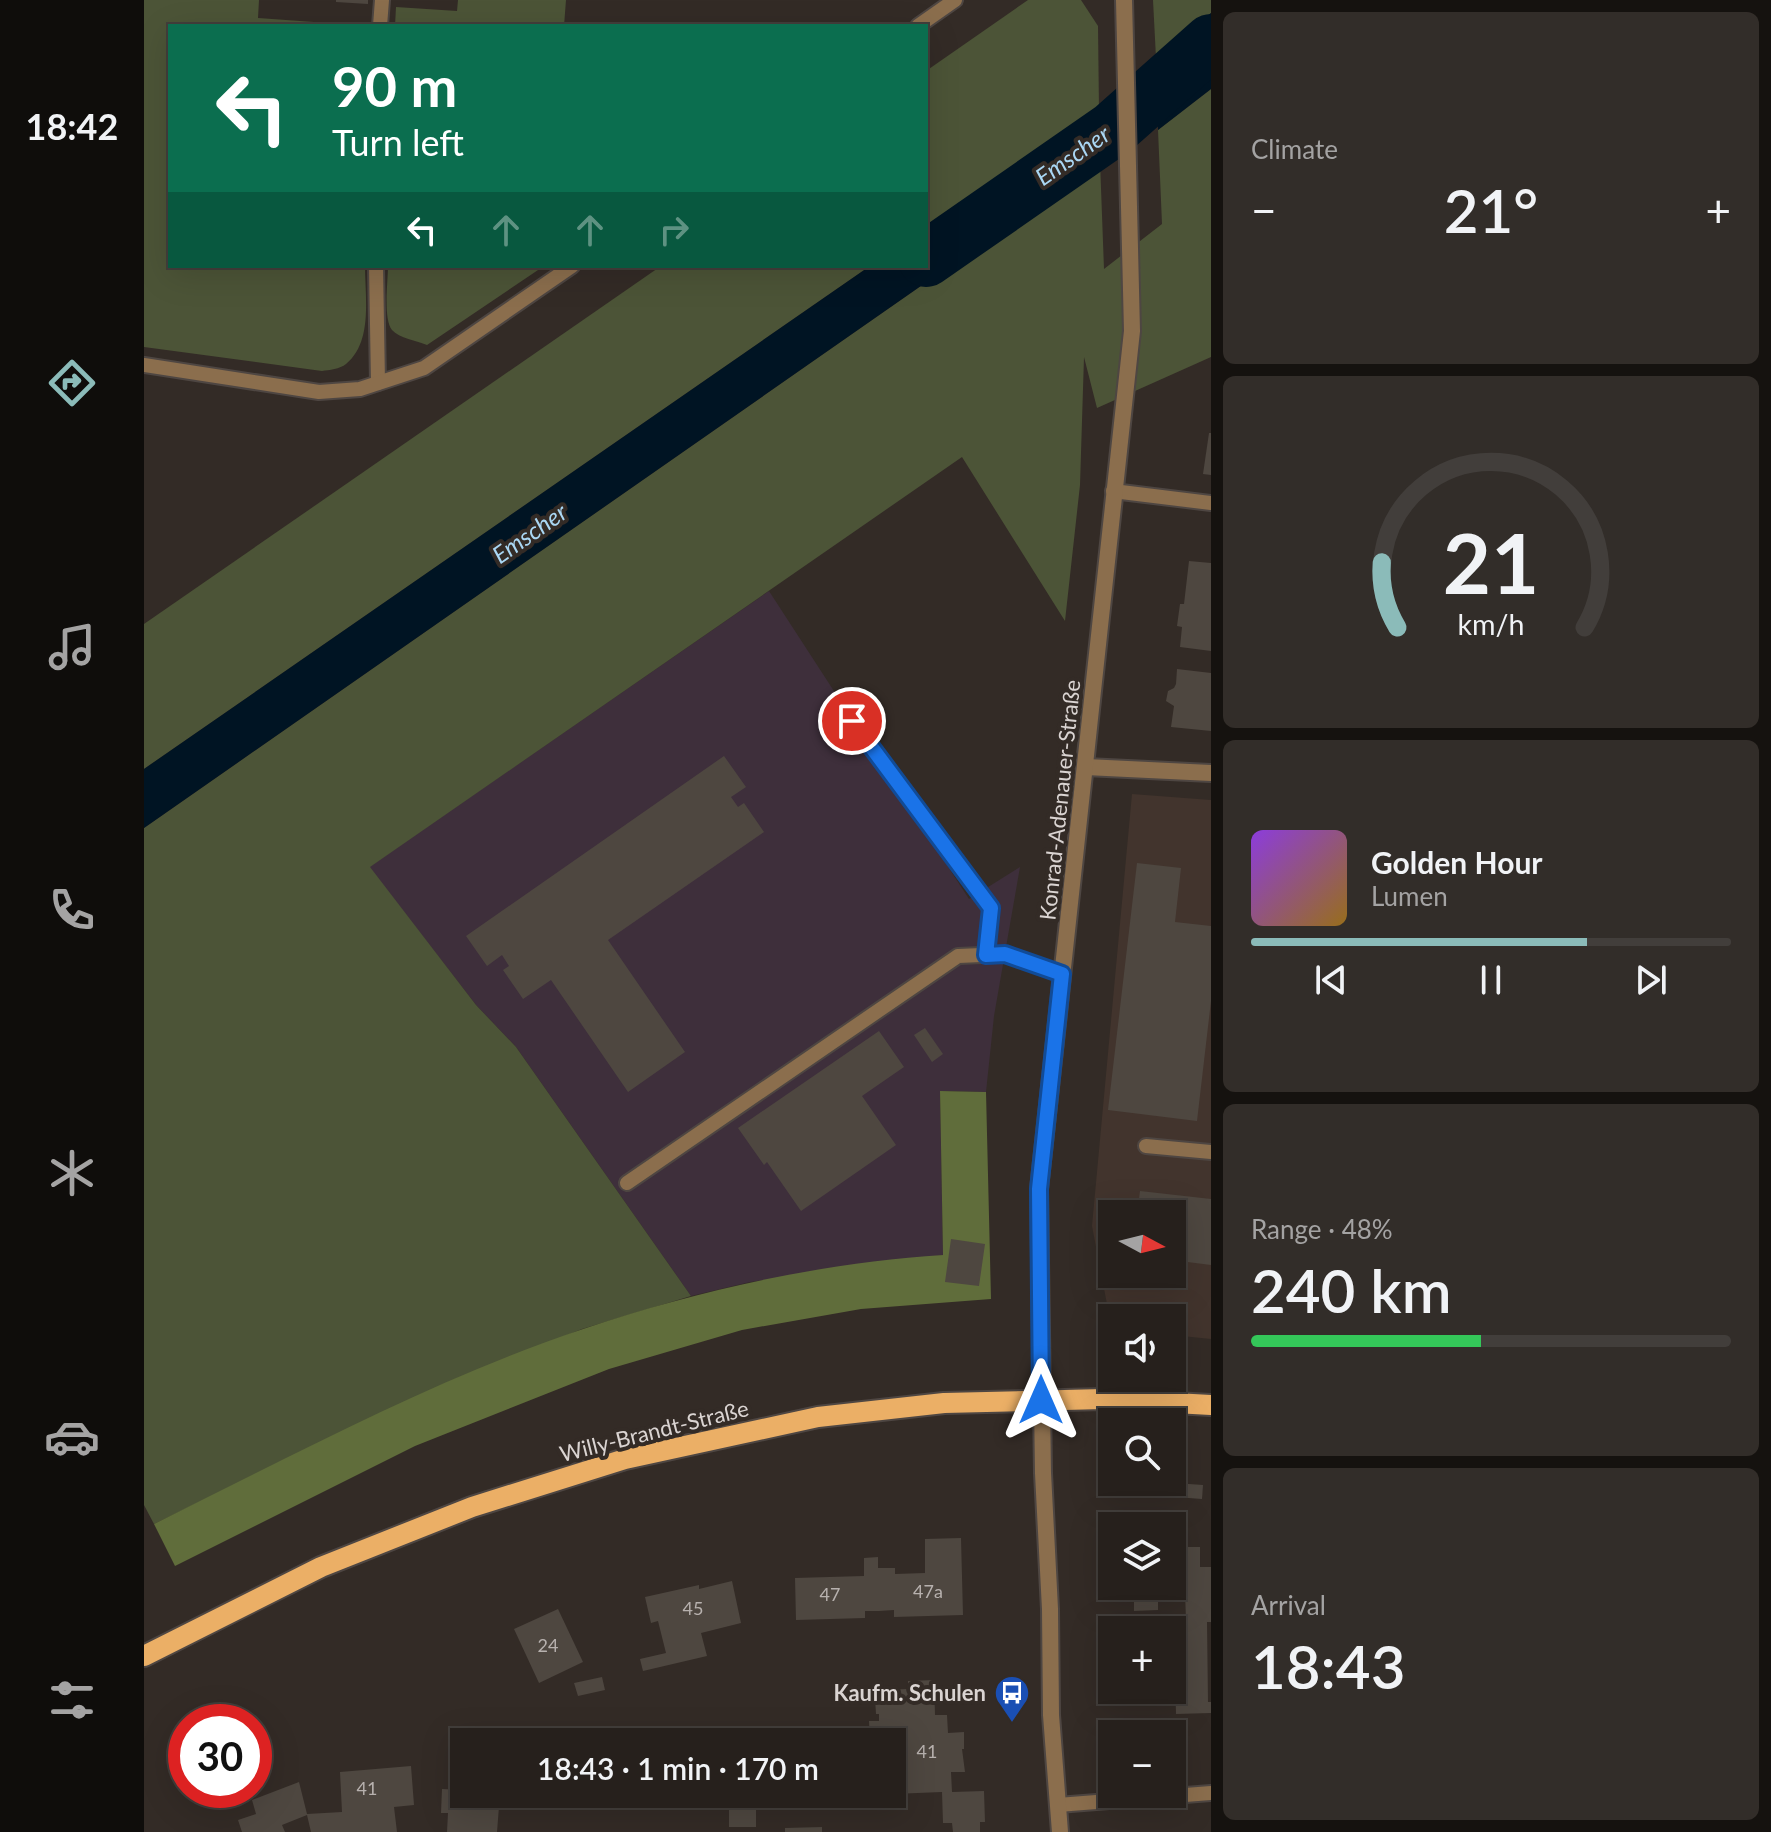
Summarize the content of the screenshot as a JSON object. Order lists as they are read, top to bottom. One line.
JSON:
{"streets":{"main road":["Willy-Brandt-Straße"],"street":["Konrad-Adenauer-Straße"]},"crossings":[["Konrad-Adenauer-Straße","Willy-Brandt-Straße"]],"water":["Emscher"],"places":{"bus stop":["Kaufm. Schulen"]},"house_numbers":["47a","47","45","24","41","41"],"north":"right","page":{"tabs":"18:42","tile":["Climate",["Range · 48%","240 km"],["Arrival","18:43"]],"turn":["90 m","Turn left"],"heat":["−","21°","+"],"song":["Golden Hour","Lumen"],"map_buttons":["+","−"],"limit":"30","trip":"18:43 · 1 min · 170 m","gauge":["21","km/h"]}}
